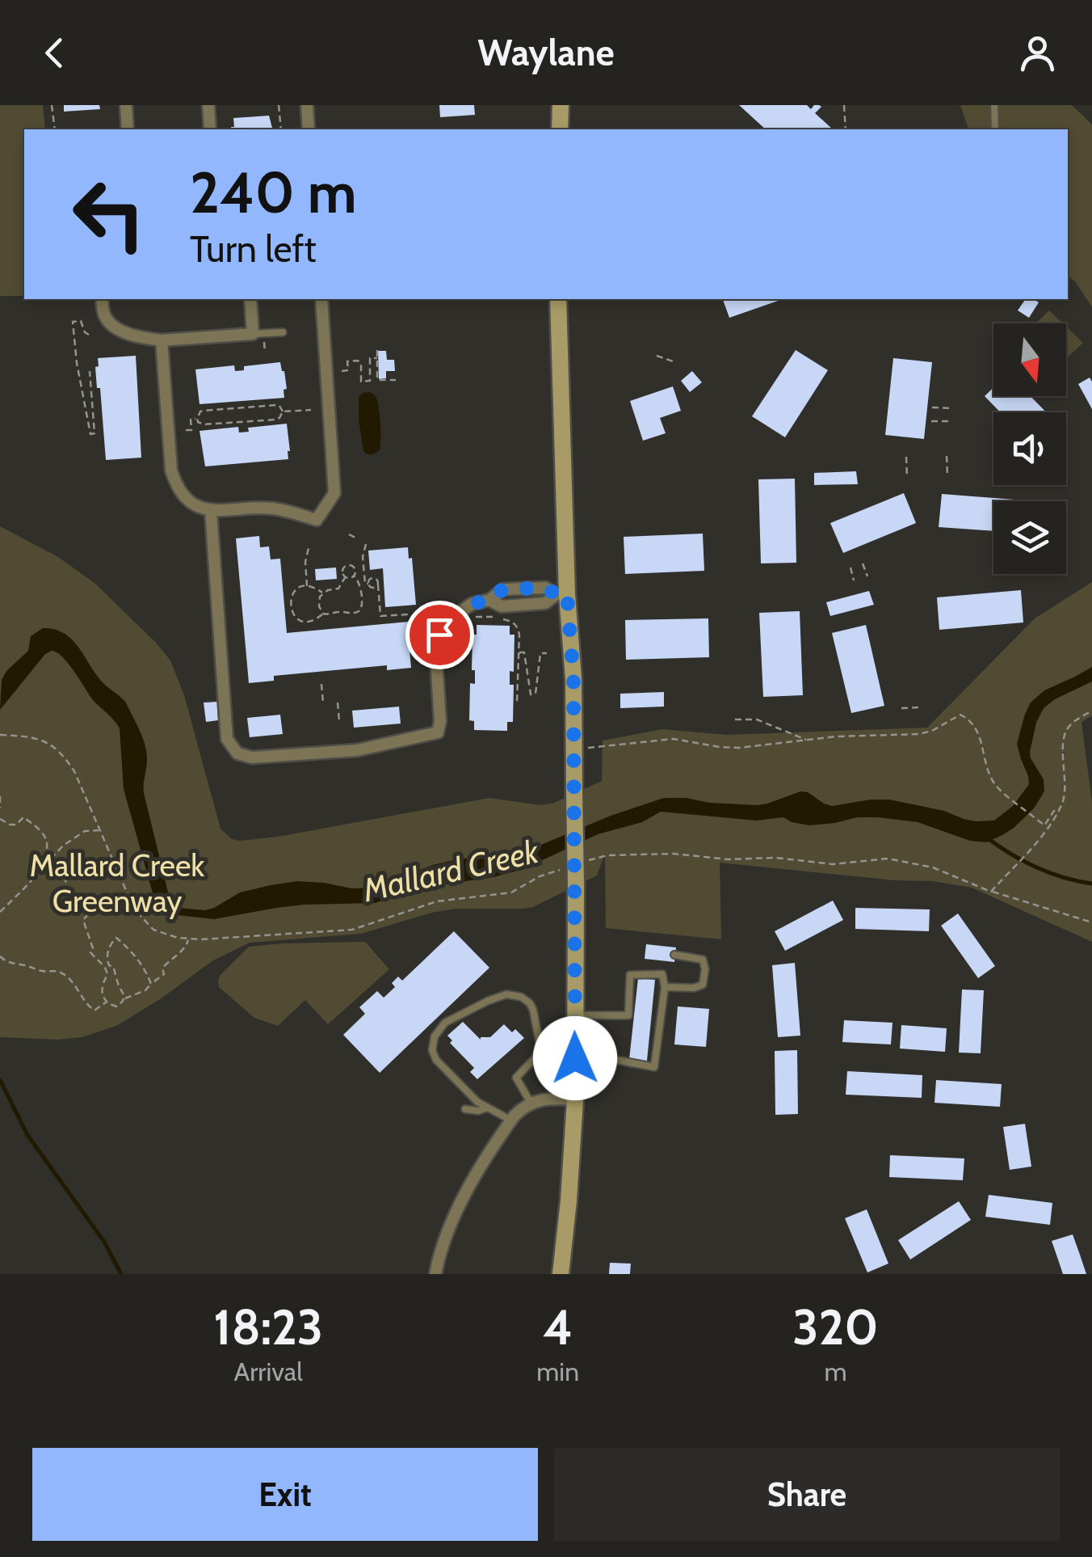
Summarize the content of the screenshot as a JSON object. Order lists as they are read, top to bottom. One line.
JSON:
{"water":["Mallard Creek"],"parks":["Mallard Creek Greenway"],"north":"bottom","page":{"header":"Waylane","turn":["240 m","Turn left"],"eta":["18:23","Arrival","4","min","320","m"],"buttons":["Exit","Share"]}}
